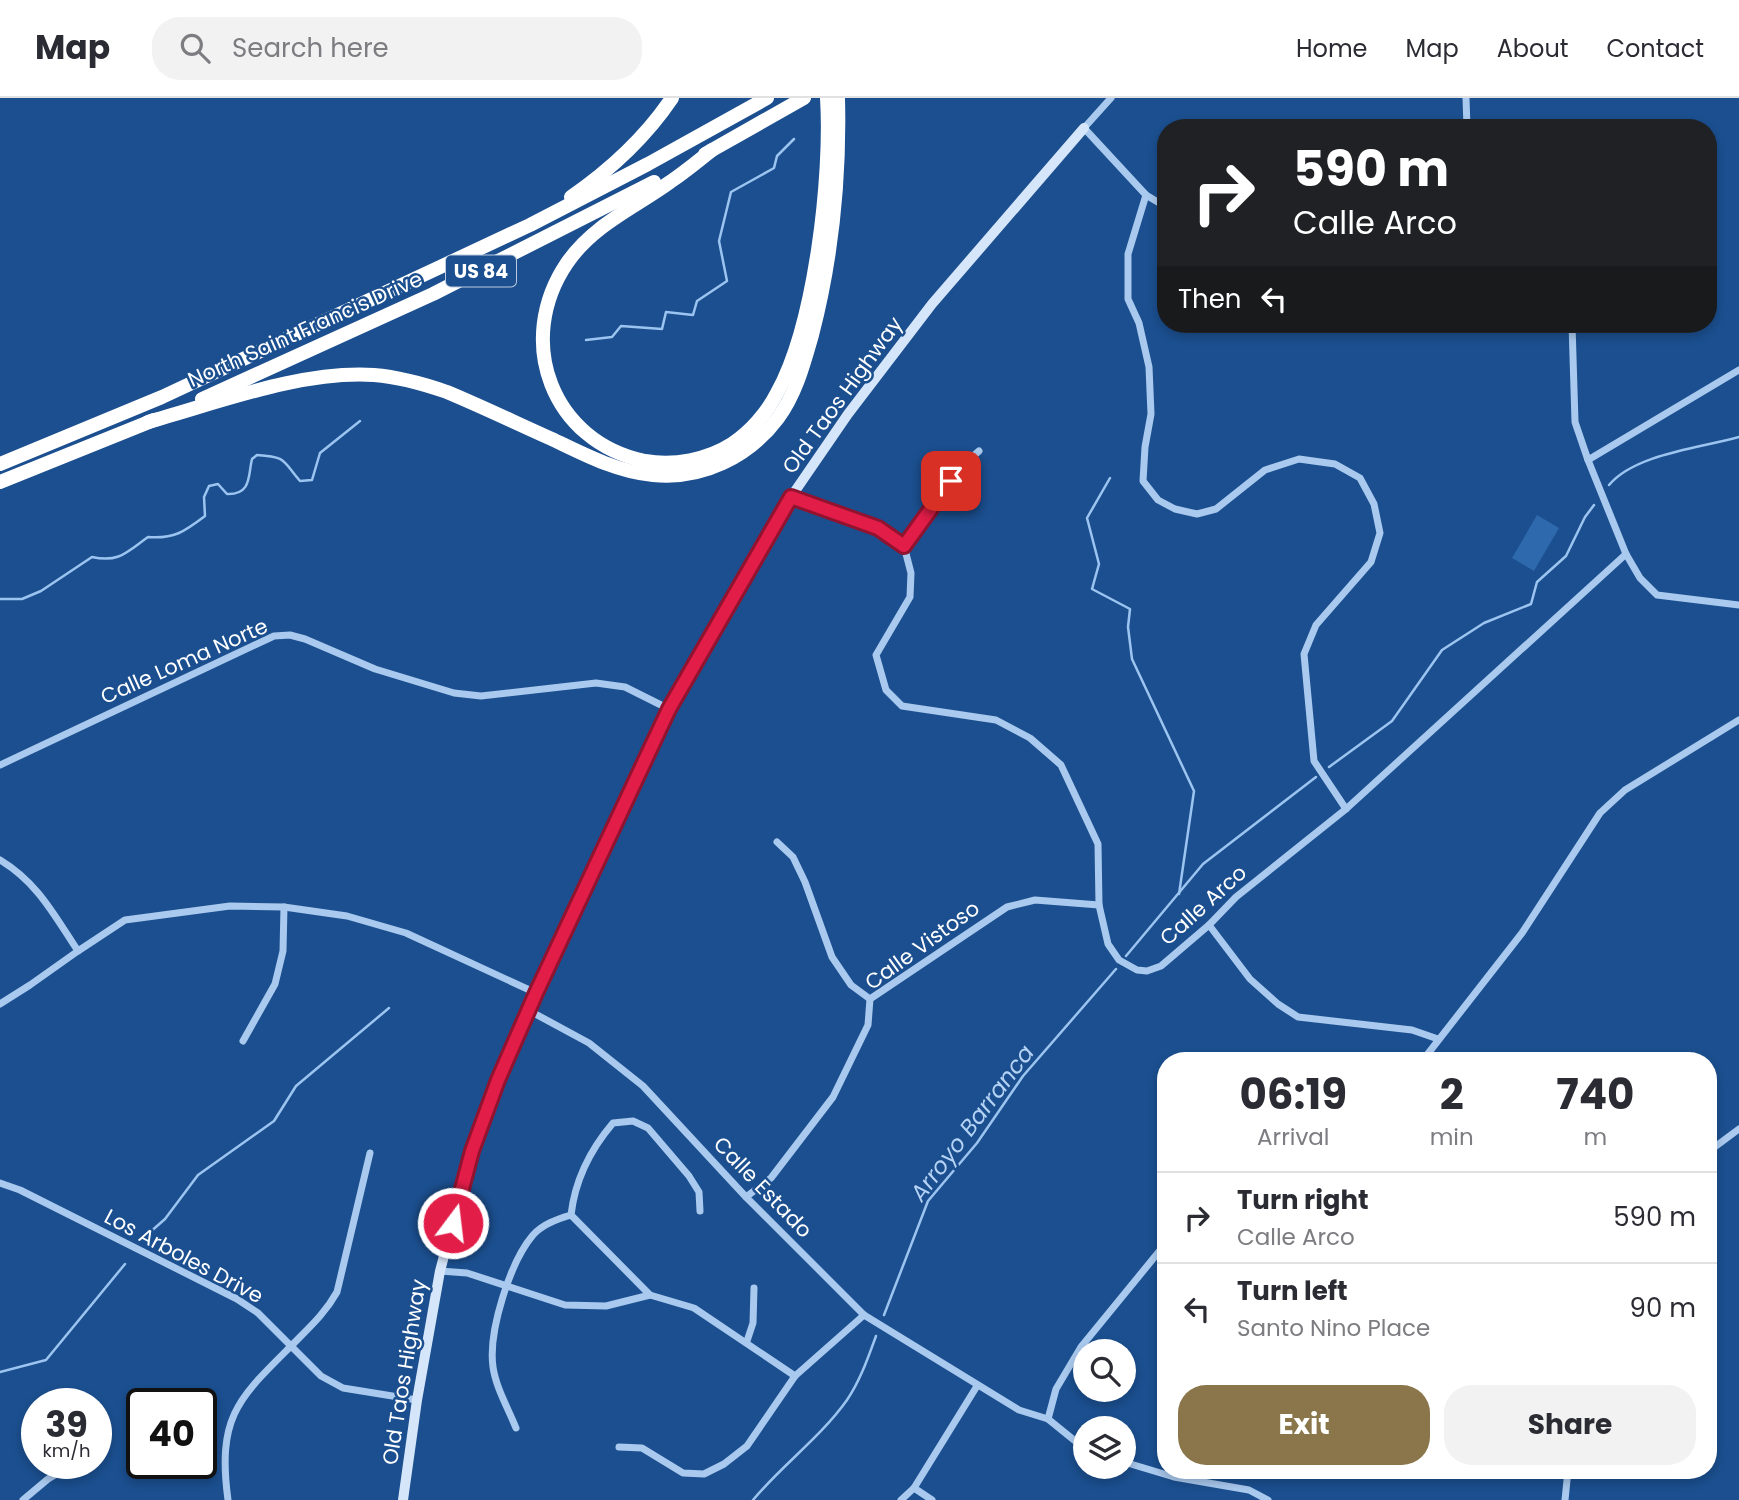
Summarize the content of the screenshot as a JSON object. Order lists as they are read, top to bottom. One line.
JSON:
{"streets":{"highway":["US 84","North Saint Francis Drive"],"street":["Old Taos Highway","Calle Loma Norte","Calle Arco","Calle Vistoso","Calle Estado","Los Arboles Drive"]},"crossings":[["Old Taos Highway","Calle Loma Norte"],["Old Taos Highway","Calle Estado"],["Old Taos Highway","Los Arboles Drive"],["Calle Arco","Calle Vistoso"],["Calle Vistoso","Calle Estado"]],"water":["Arroyo Barranca"],"page":{"header":"Map","search":"Search here","nav":["Home","Map","About","Contact"],"turn":["590 m","Calle Arco"],"then":"Then","eta":["06:19","Arrival","2","min","740","m"],"list":[{"name":"Turn right","note":"Calle Arco","value":"590 m"},{"name":"Turn left","note":"Santo Nino Place","value":"90 m"}],"buttons":["Exit","Share"],"speed":"39 km/h","limit":"40"}}
